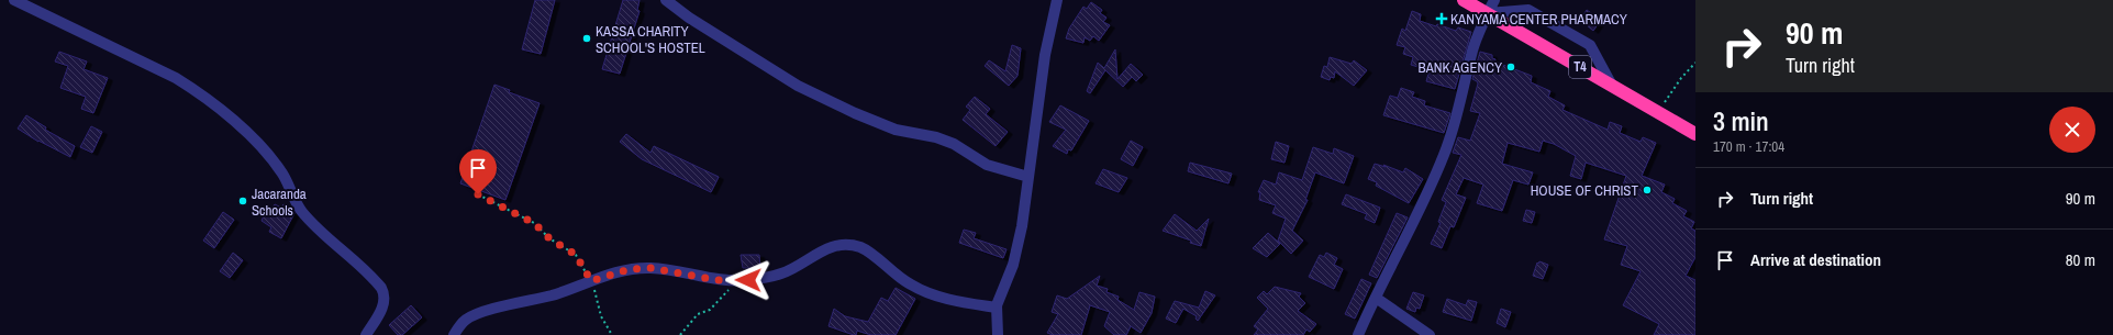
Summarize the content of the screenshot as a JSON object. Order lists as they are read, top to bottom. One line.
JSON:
{"streets":{"highway":["T4"]},"places":{"health":["KANYAMA CENTER PHARMACY"],"other":["KASSA CHARITY SCHOOL'S HOSTEL","BANK AGENCY","HOUSE OF CHRIST","Jacaranda Schools"]},"page":{"turn":["90 m","Turn right"],"heading":["3 min","170 m · 17:04"],"list":[{"name":"Turn right","value":"90 m"},{"name":"Arrive at destination","value":"80 m"}]}}
